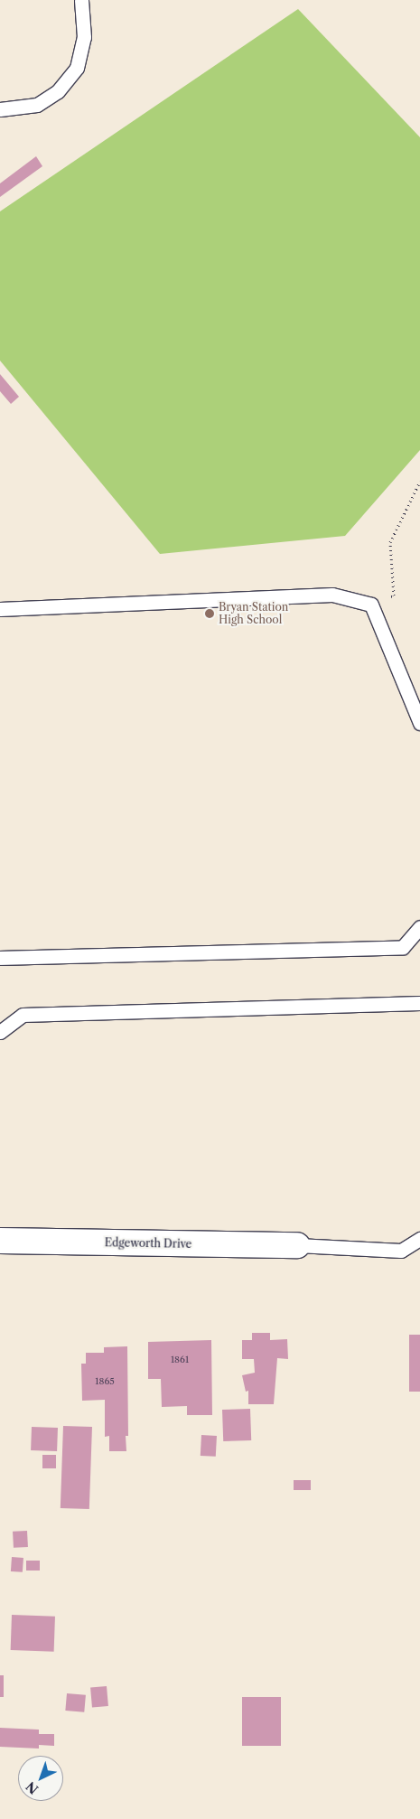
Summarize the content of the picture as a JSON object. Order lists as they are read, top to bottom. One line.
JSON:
{"streets":{"street":["Edgeworth Drive"]},"places":["Bryan Station High School"],"house_numbers":["1861","1865"],"north":"bottom left"}
